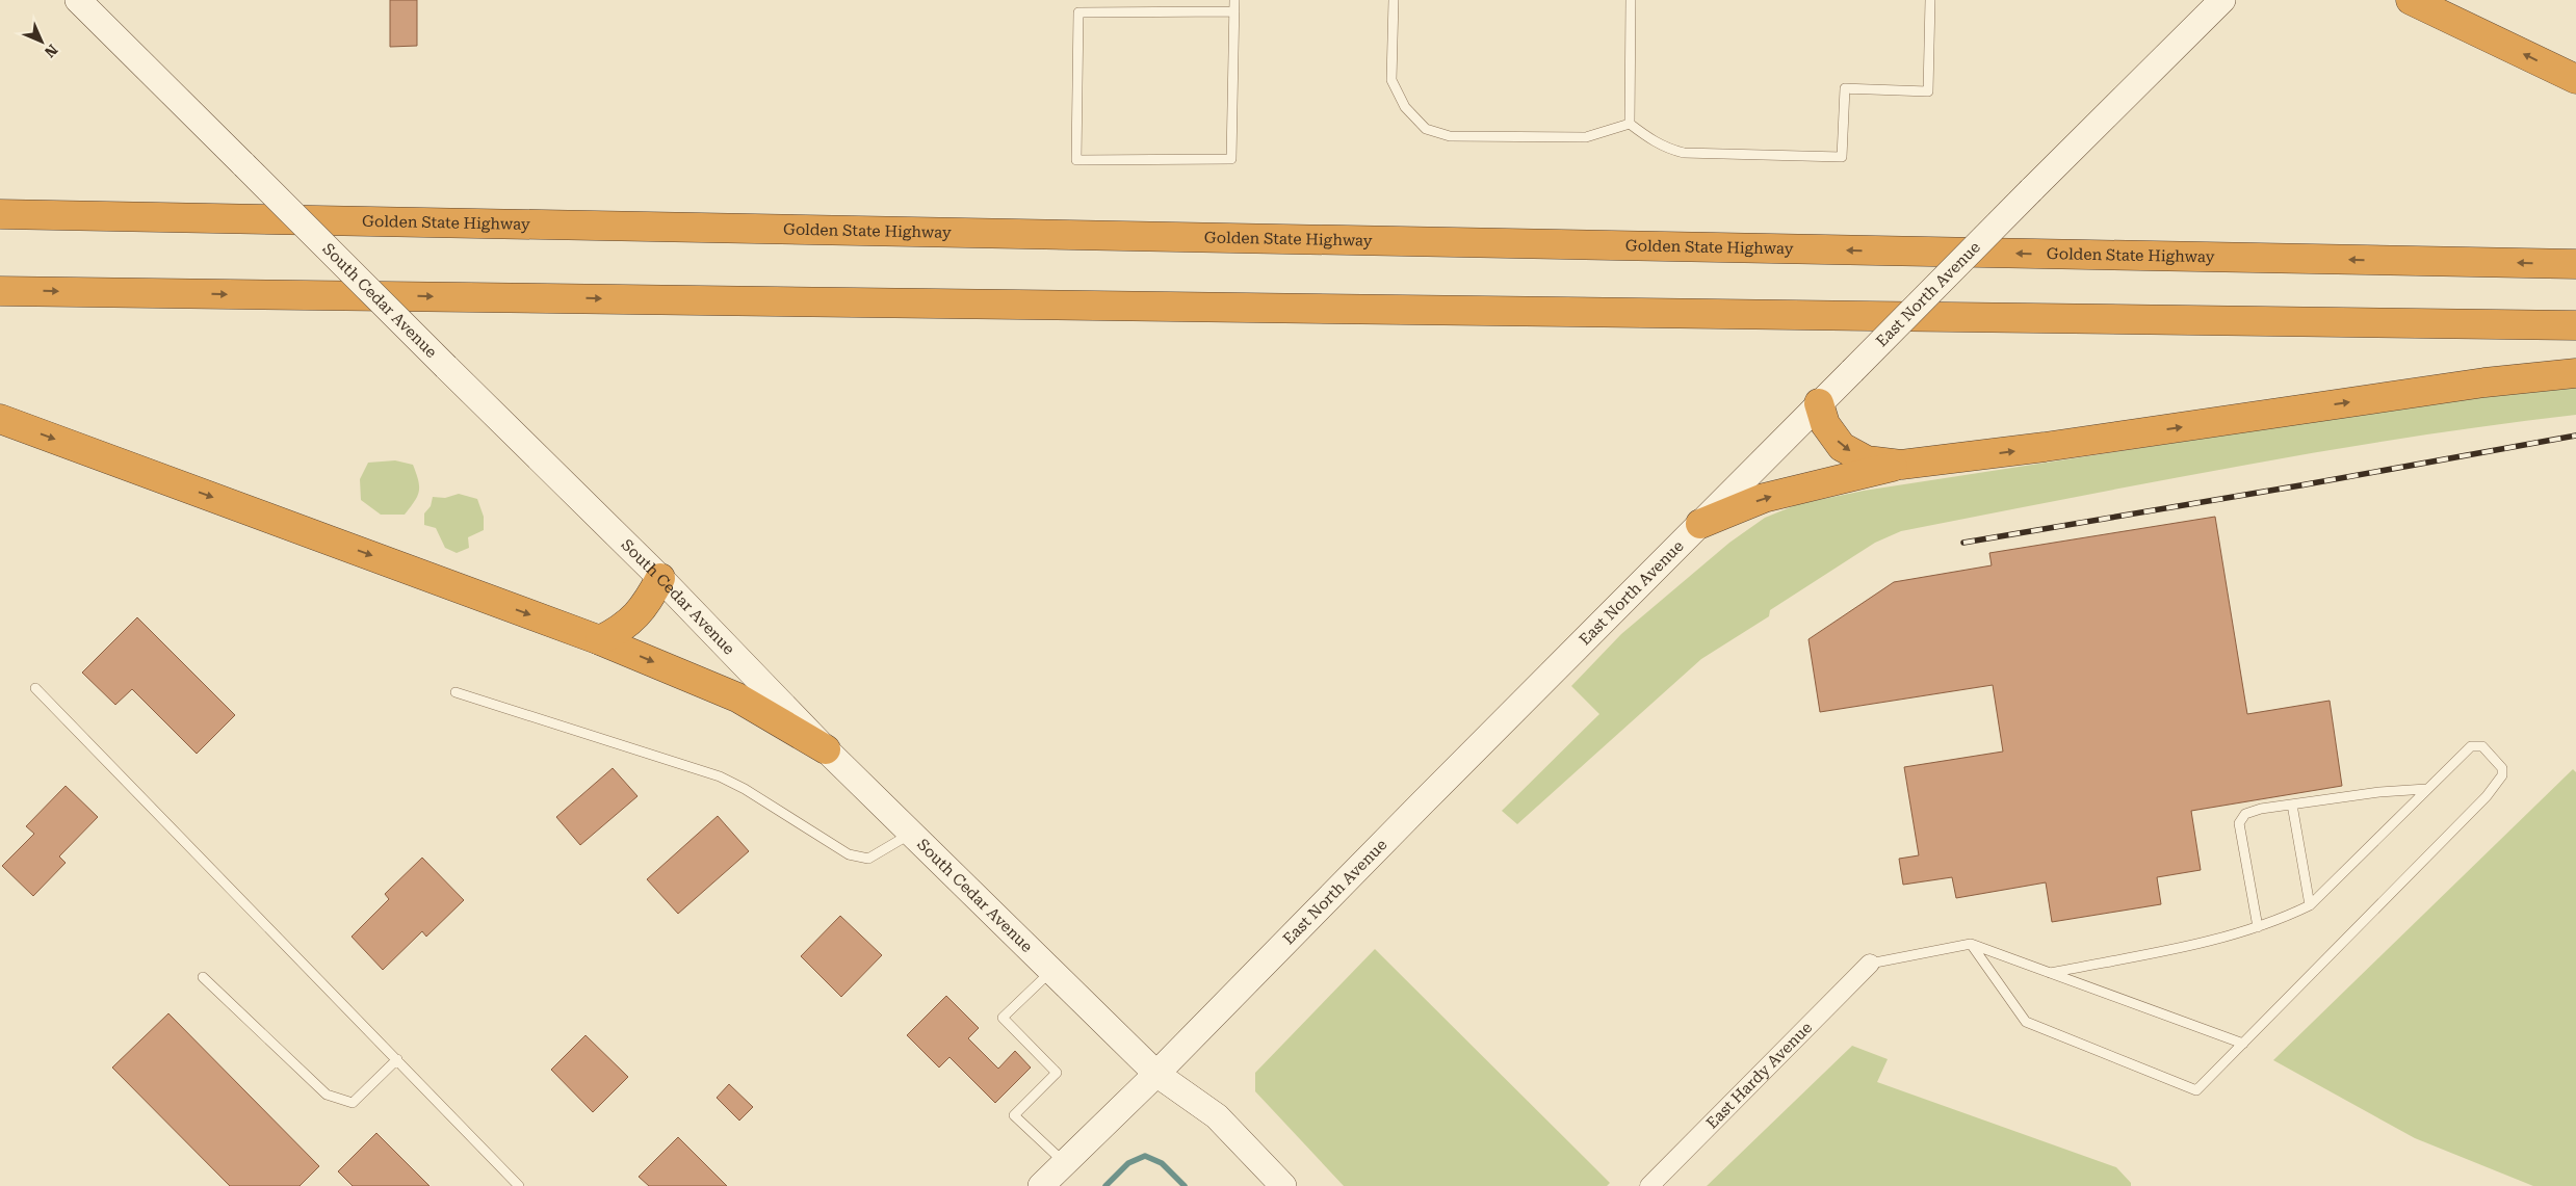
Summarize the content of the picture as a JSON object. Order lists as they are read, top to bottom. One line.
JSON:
{"streets":{"highway":["Golden State Highway"],"street":["East North Avenue","South Cedar Avenue","East Hardy Avenue"]},"crossings":[["East North Avenue","South Cedar Avenue"]],"north":"bottom right"}
